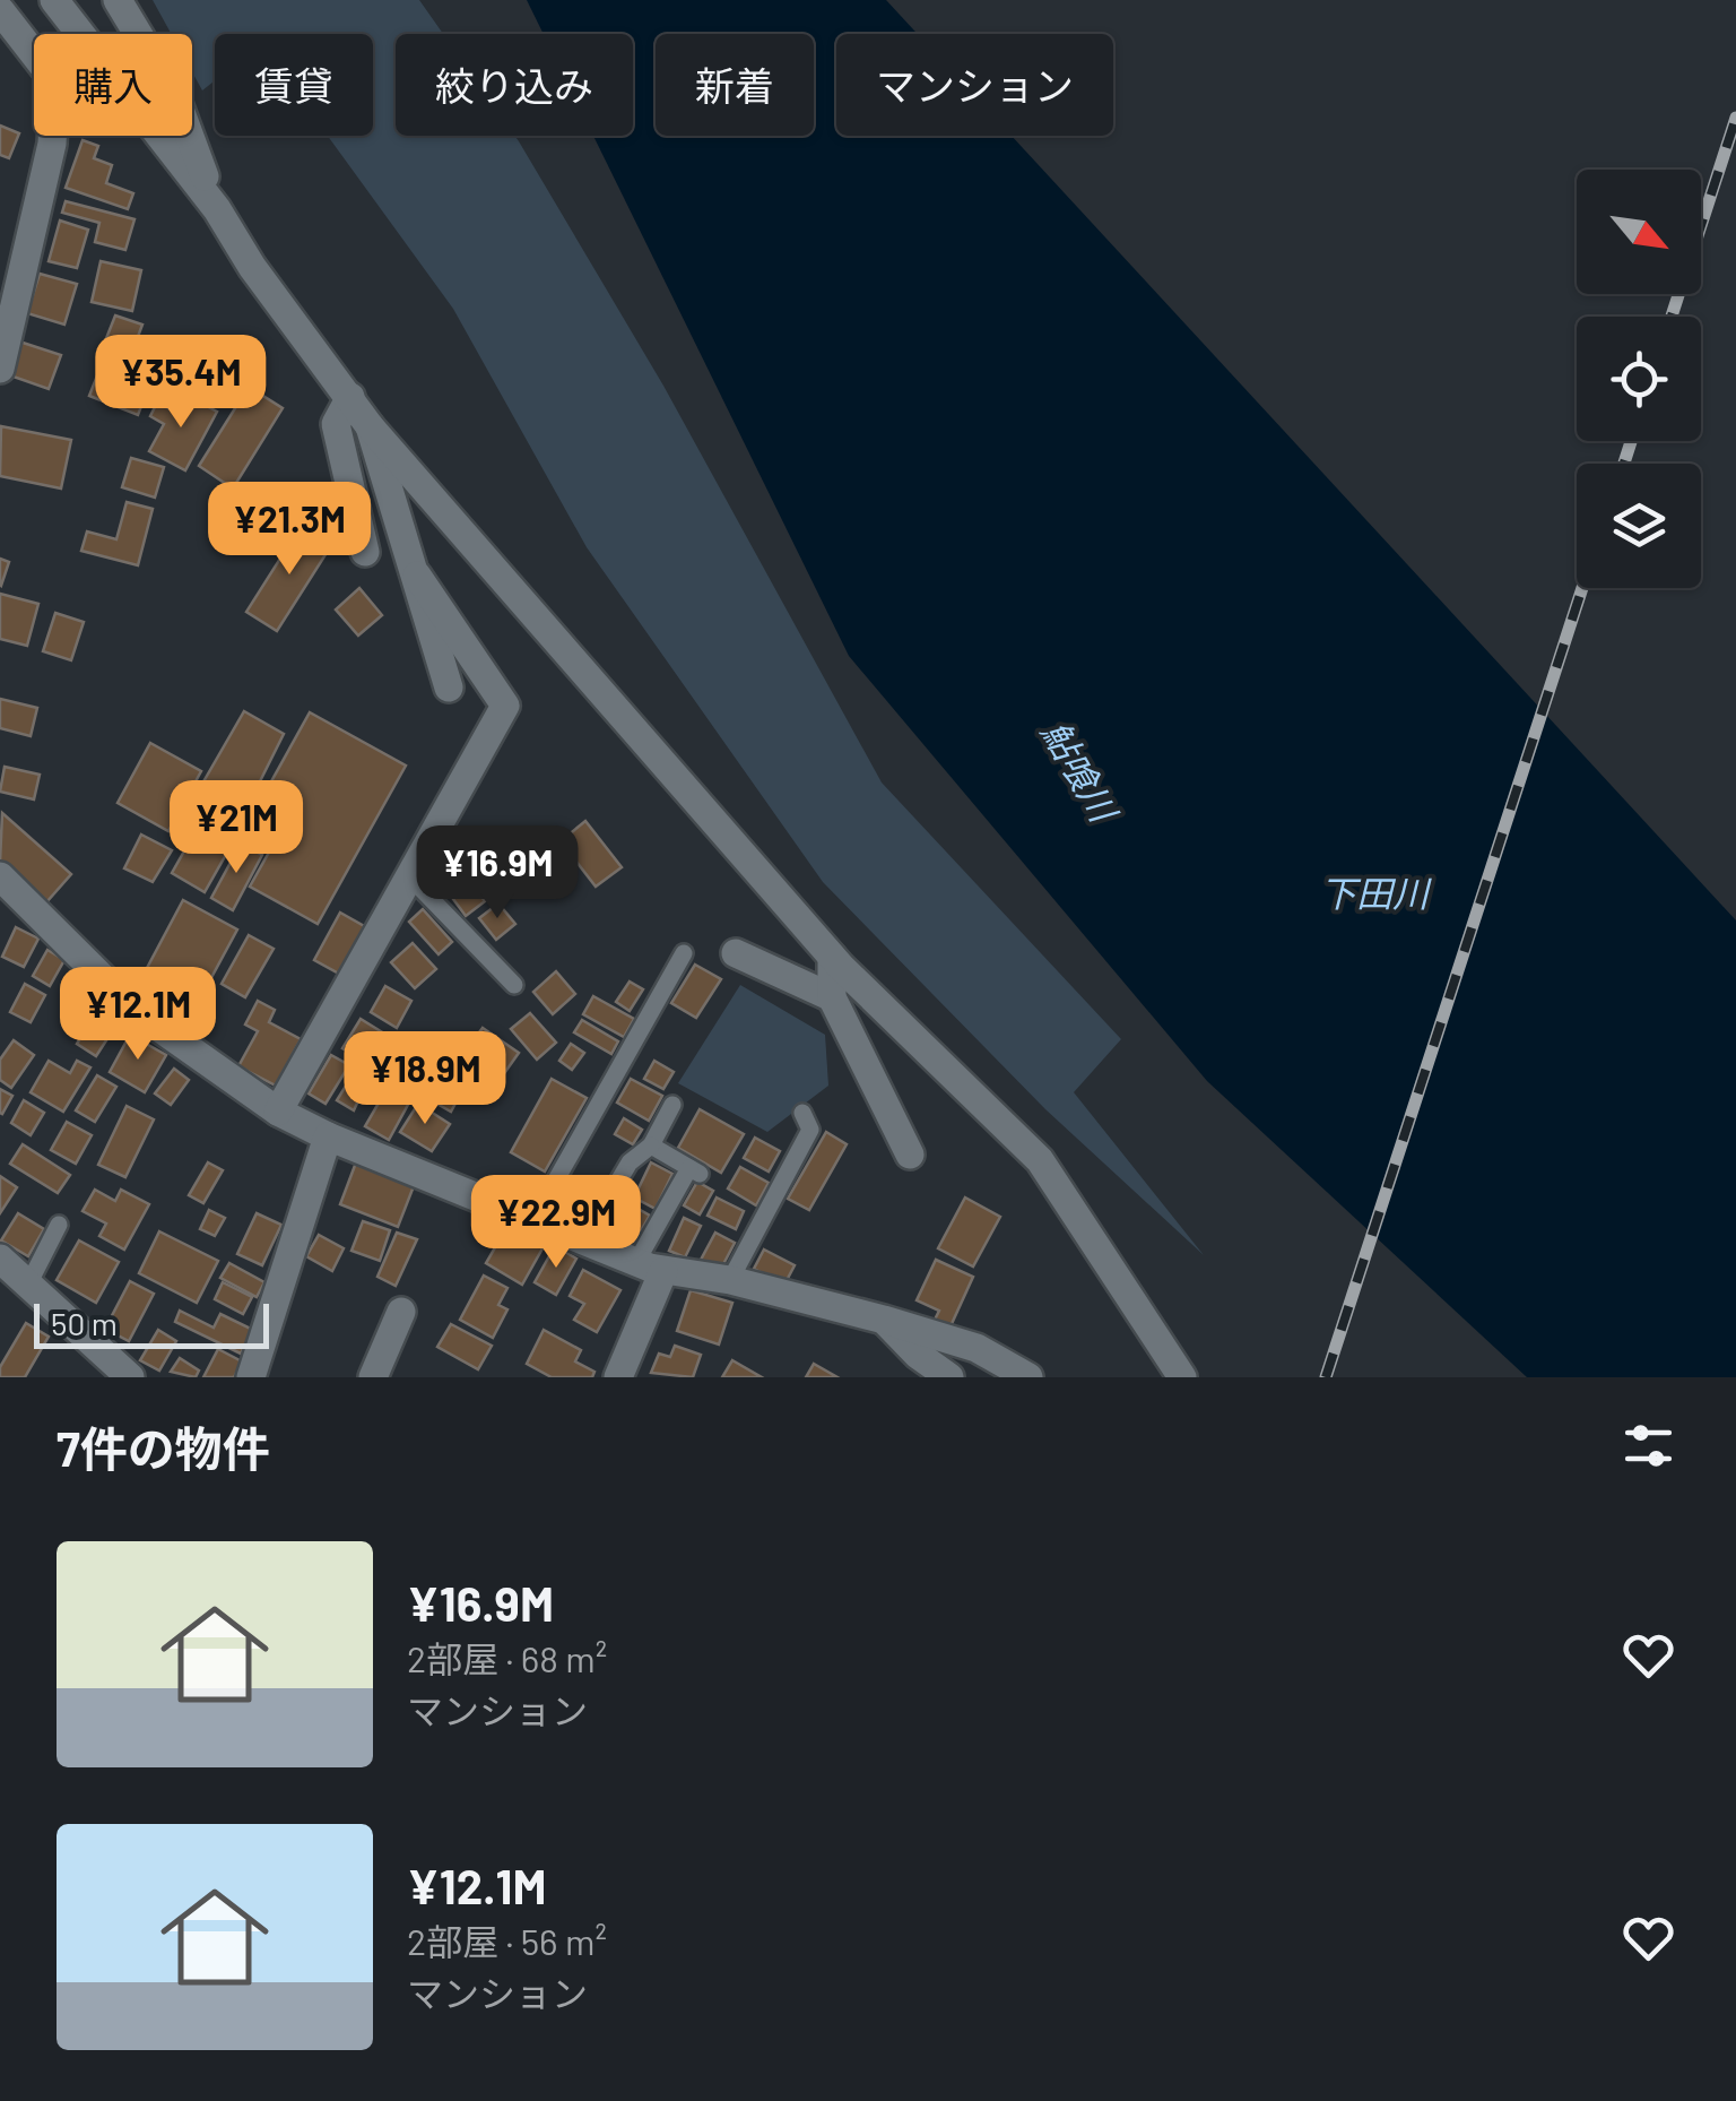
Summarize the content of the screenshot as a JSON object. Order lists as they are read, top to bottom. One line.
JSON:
{"water":["鮎喰川","下田川"],"scale_bar":"50 m","north":"bottom right","page":{"chip":["購入","賃貸","絞り込み","新着","マンション"],"price":["¥35.4M","¥21.3M","¥21M","¥16.9M","¥12.1M","¥18.9M","¥22.9M"],"scale":"50 m","heading":"7件の物件","list":[{"name":"¥16.9M","note":"2部屋 · 68 m² · マンション"},{"name":"¥12.1M","note":"2部屋 · 56 m² · マンション"}]}}
